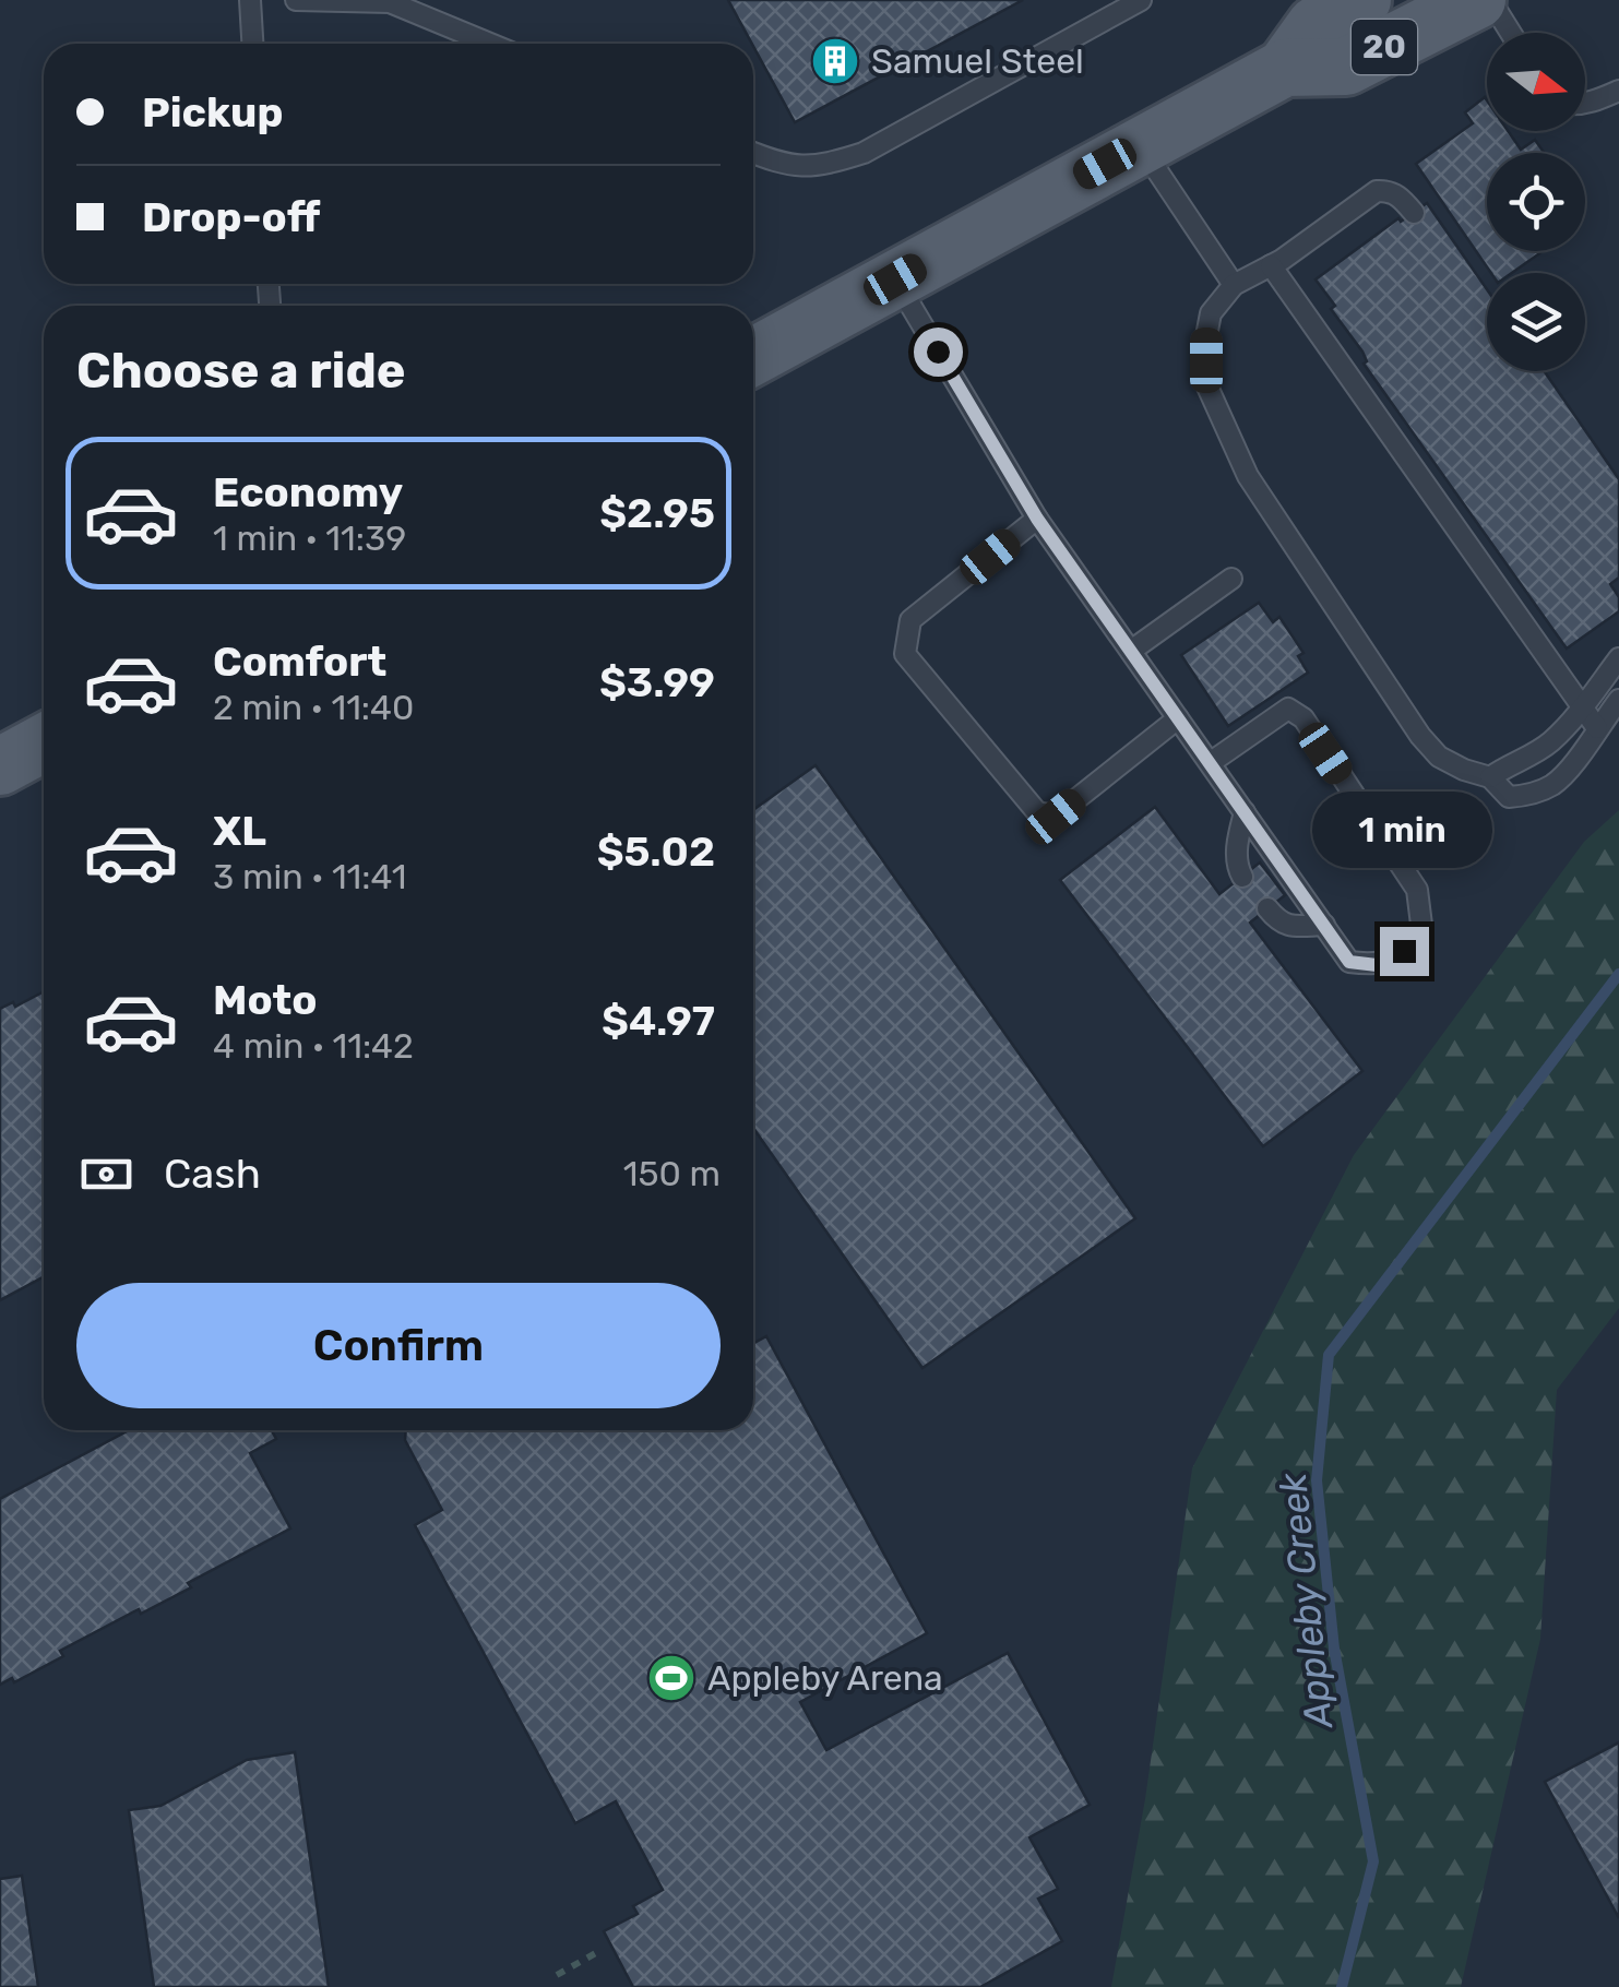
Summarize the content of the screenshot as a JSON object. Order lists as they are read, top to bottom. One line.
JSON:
{"streets":{"main road":["20"]},"water":["Appleby Creek"],"places":{"building":["Samuel Steel"],"sports":["Appleby Arena"]},"north":"right","page":{"banner":["Pickup","Drop-off"],"heading":"Choose a ride","list":[{"name":"Economy","note":"1 min · 11:39","value":"$2.95"},{"name":"Comfort","note":"2 min · 11:40","value":"$3.99"},{"name":"XL","note":"3 min · 11:41","value":"$5.02"},{"name":"Moto","note":"4 min · 11:42","value":"$4.97"}],"bubble":"1 min","pay":["Cash","150 m"],"buttons":"Confirm"}}
